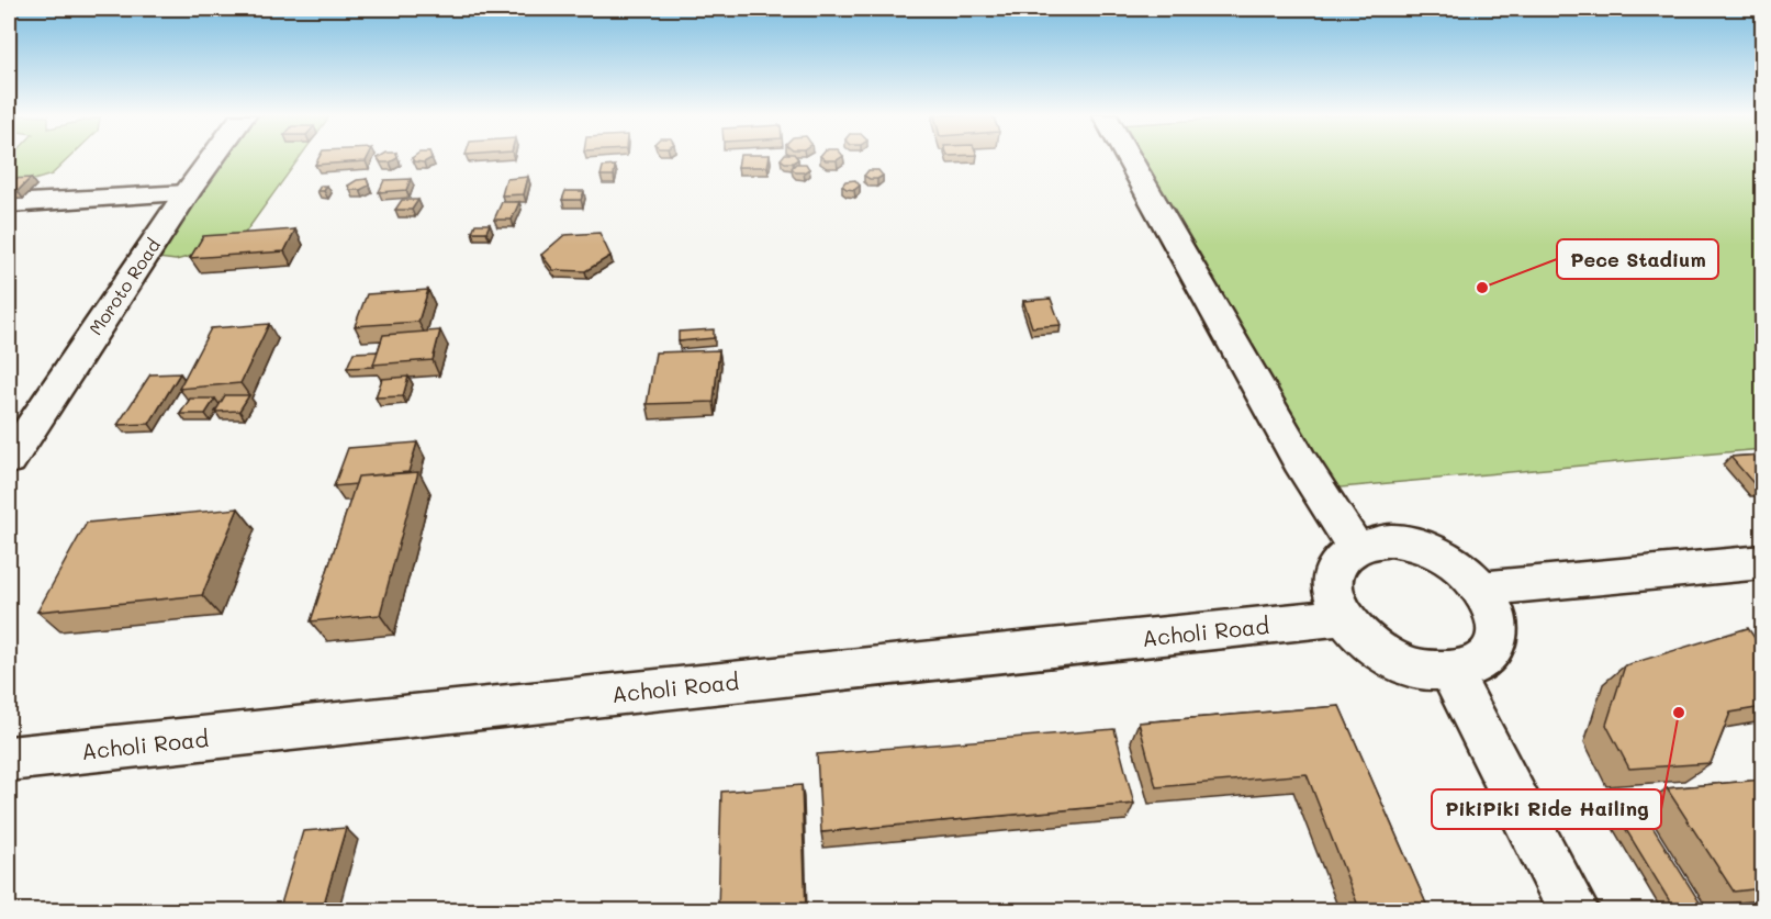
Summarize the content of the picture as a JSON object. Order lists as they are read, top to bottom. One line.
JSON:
{"streets":{"street":["Moroto Road","Acholi Road"]},"places":["Pece Stadium","PikiPiki Ride Hailing"]}
